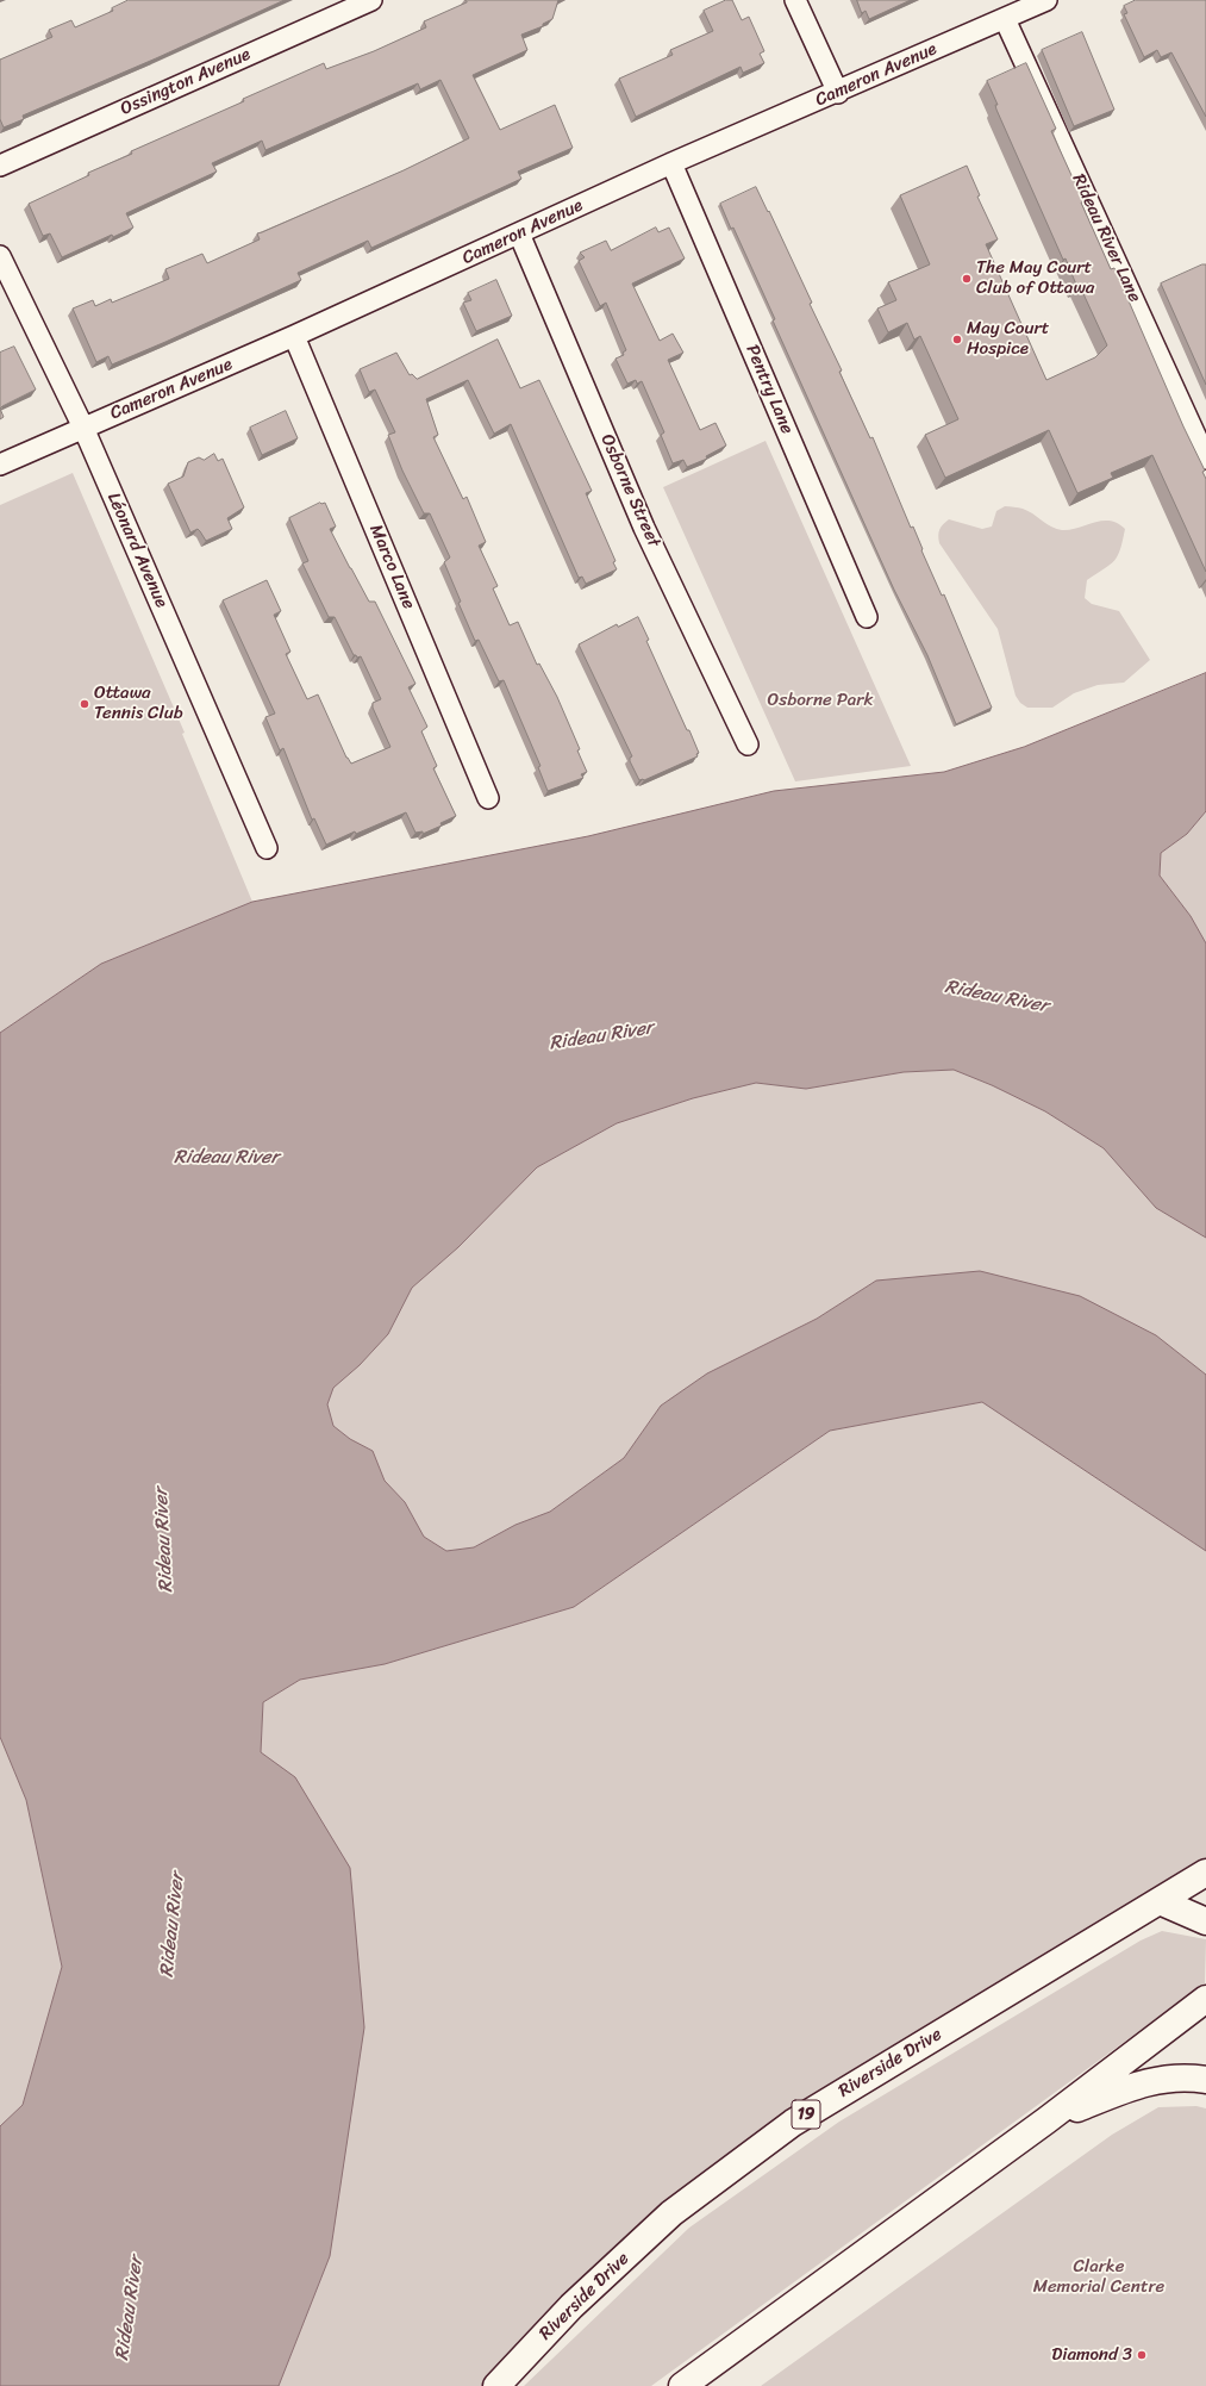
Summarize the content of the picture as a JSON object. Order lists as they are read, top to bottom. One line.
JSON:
{"streets":{"main road":["Riverside Drive","19"],"street":["Cameron Avenue","Ossington Avenue","Rideau River Lane","Pentry Lane","Osborne Street","Léonard Avenue","Marco Lane"]},"crossings":[["Cameron Avenue","Rideau River Lane"],["Cameron Avenue","Pentry Lane"],["Cameron Avenue","Osborne Street"],["Cameron Avenue","Léonard Avenue"],["Cameron Avenue","Marco Lane"]],"water":["Rideau River"],"parks":["Osborne Park","Clarke Memorial Centre"],"places":["The May Court Club of Ottawa","May Court Hospice","Ottawa Tennis Club","Diamond 3"]}
